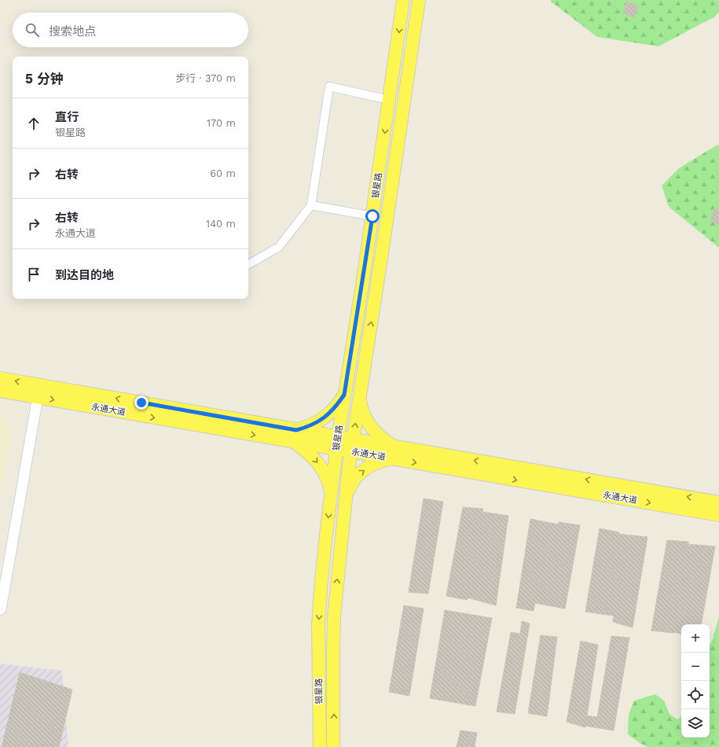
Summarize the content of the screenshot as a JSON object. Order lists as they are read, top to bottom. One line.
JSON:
{"streets":{"main road":["银星路","永通大道"]},"crossings":[["银星路","永通大道"]],"page":{"search":"搜索地点","heading":["5 分钟","步行 · 370 m"],"list":[["直行","银星路","170 m"],["右转","60 m"],["右转","永通大道","140 m"],"到达目的地"],"map_buttons":["+","−"]}}
